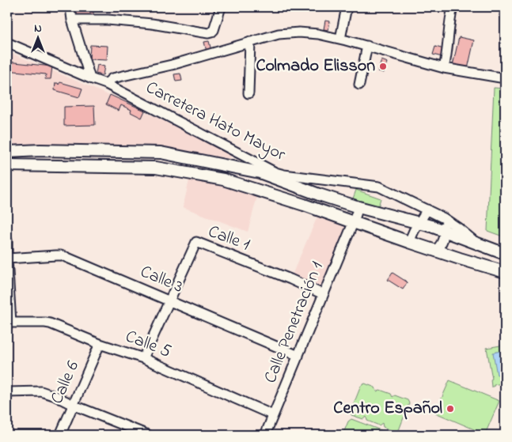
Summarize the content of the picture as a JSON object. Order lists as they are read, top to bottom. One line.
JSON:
{"streets":{"street":["Carretera Hato Mayor","Calle 1","Calle 3","Calle Penetración 1","Calle 5","Calle 6"]},"crossings":[["Calle 1","Calle 3"],["Calle 1","Calle Penetración 1"],["Calle 1","Calle 5"],["Calle 3","Calle Penetración 1"],["Calle Penetración 1","Calle 5"],["Calle 5","Calle 6"]],"places":["Colmado Elisson","Centro Español"],"north":"top"}
